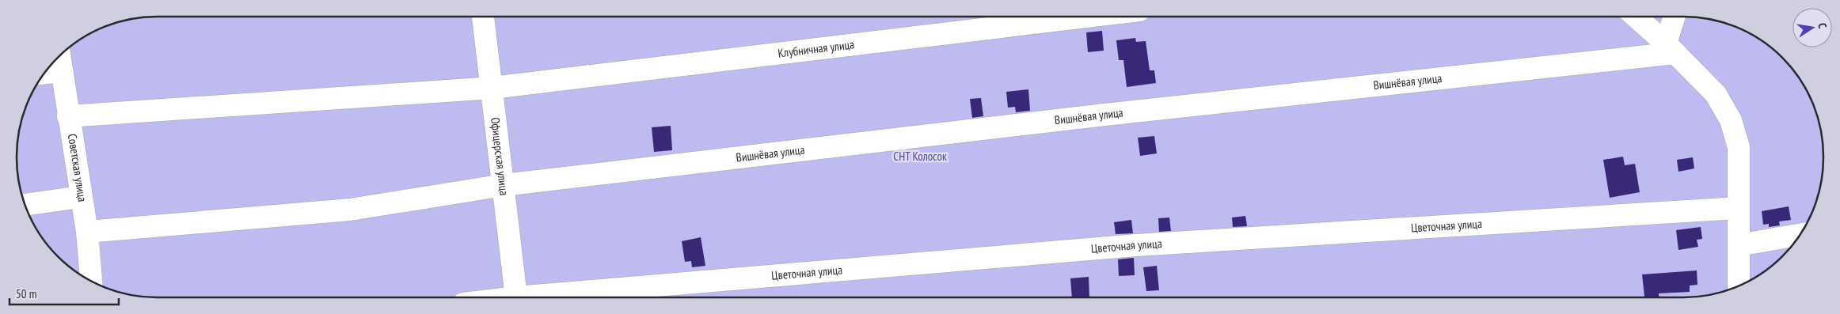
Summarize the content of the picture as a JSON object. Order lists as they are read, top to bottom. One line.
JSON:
{"streets":{"street":["Клубничная улица","Вишнёвая улица","Офицерская улица","Советская улица","Цветочная улица"]},"crossings":[["Клубничная улица","Офицерская улица"],["Клубничная улица","Советская улица"],["Вишнёвая улица","Офицерская улица"],["Вишнёвая улица","Советская улица"]],"parks":["СНТ Колосок"],"scale_bar":"50 m","north":"right"}
